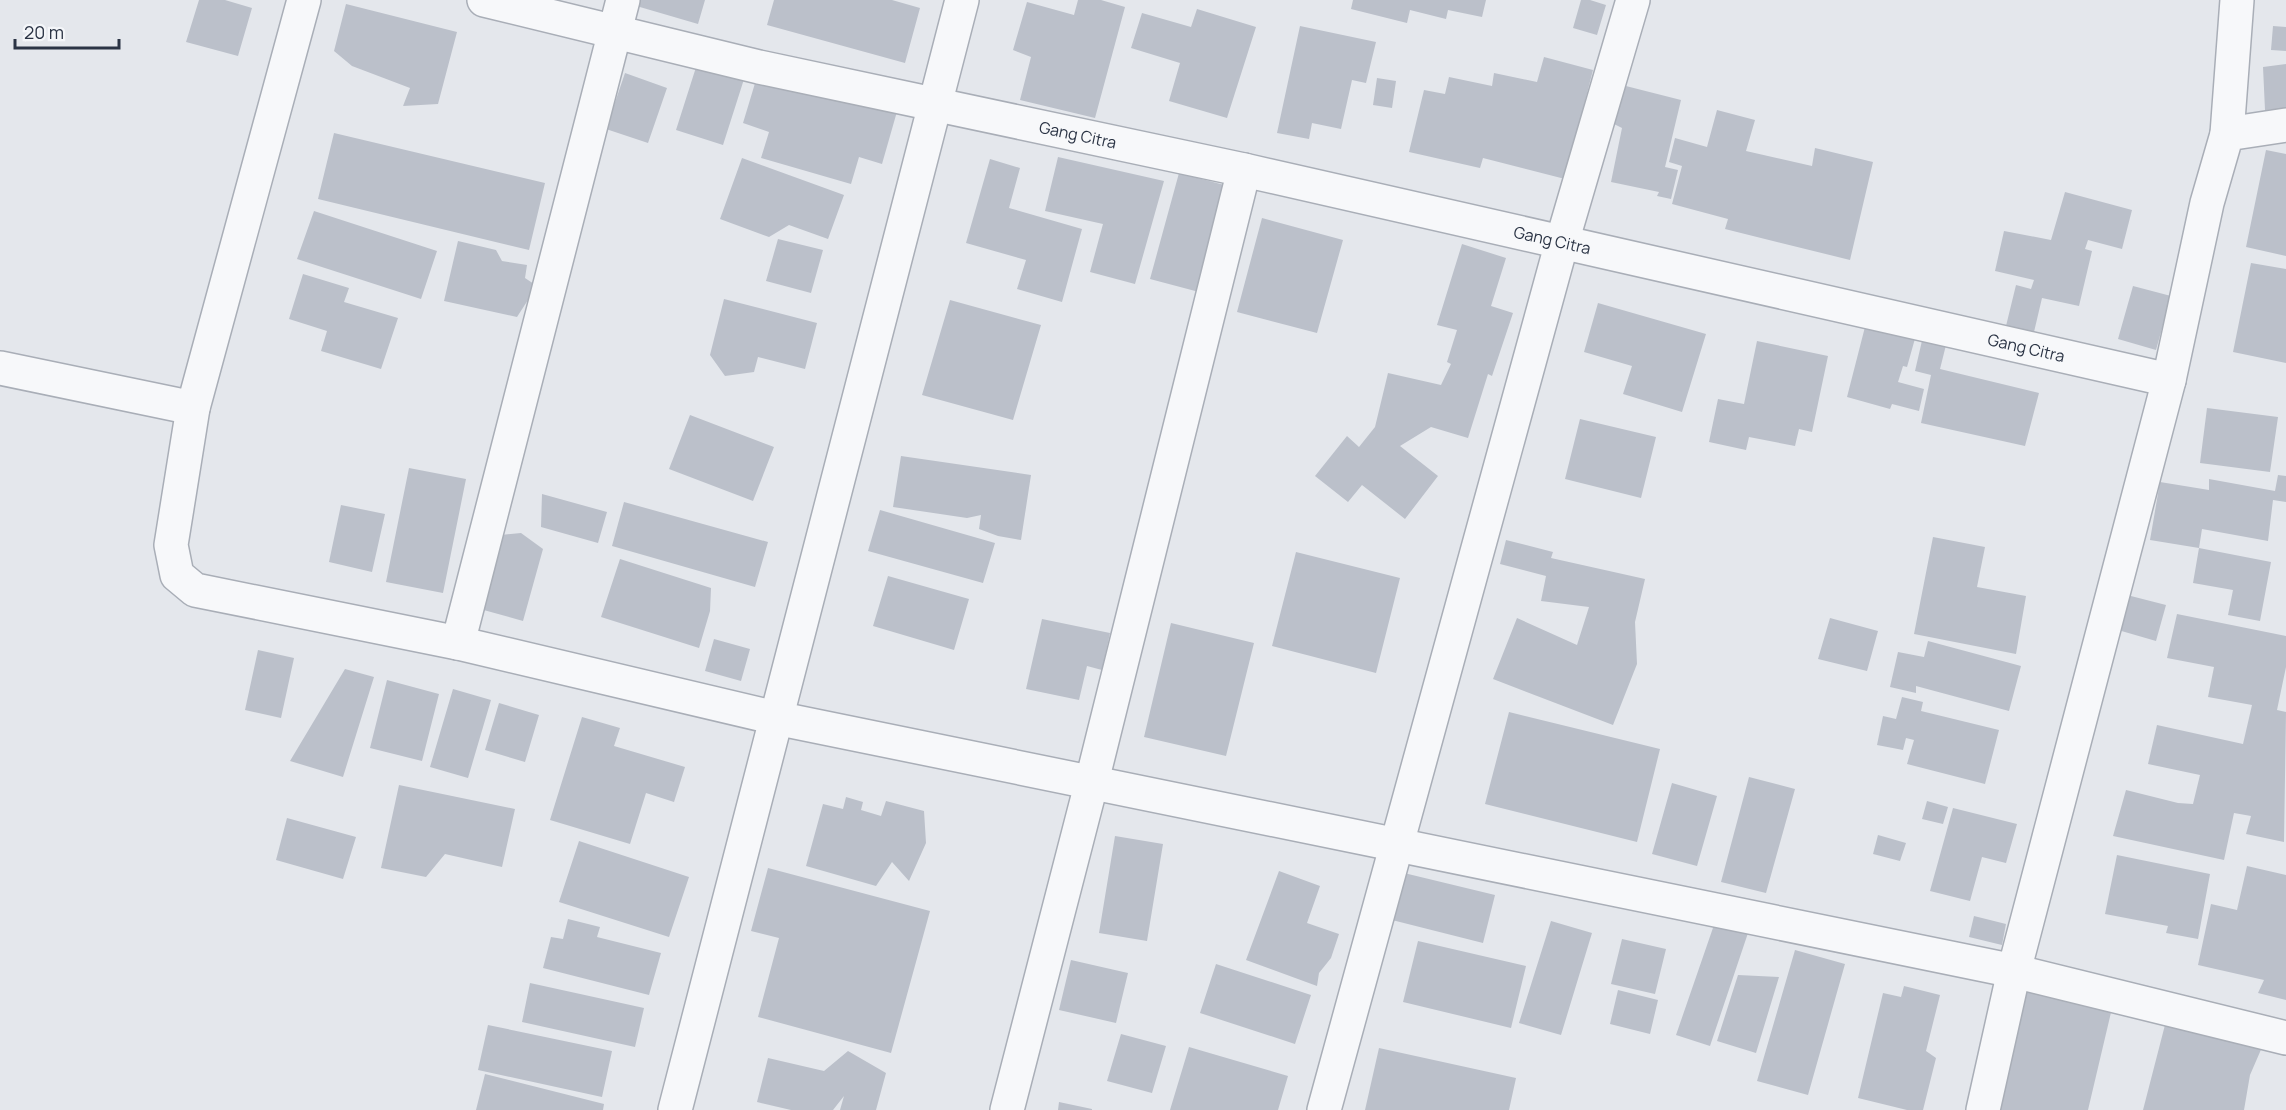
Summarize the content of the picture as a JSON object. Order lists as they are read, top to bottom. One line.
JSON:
{"streets":{"street":["Gang Citra"]},"scale_bar":"20 m"}
